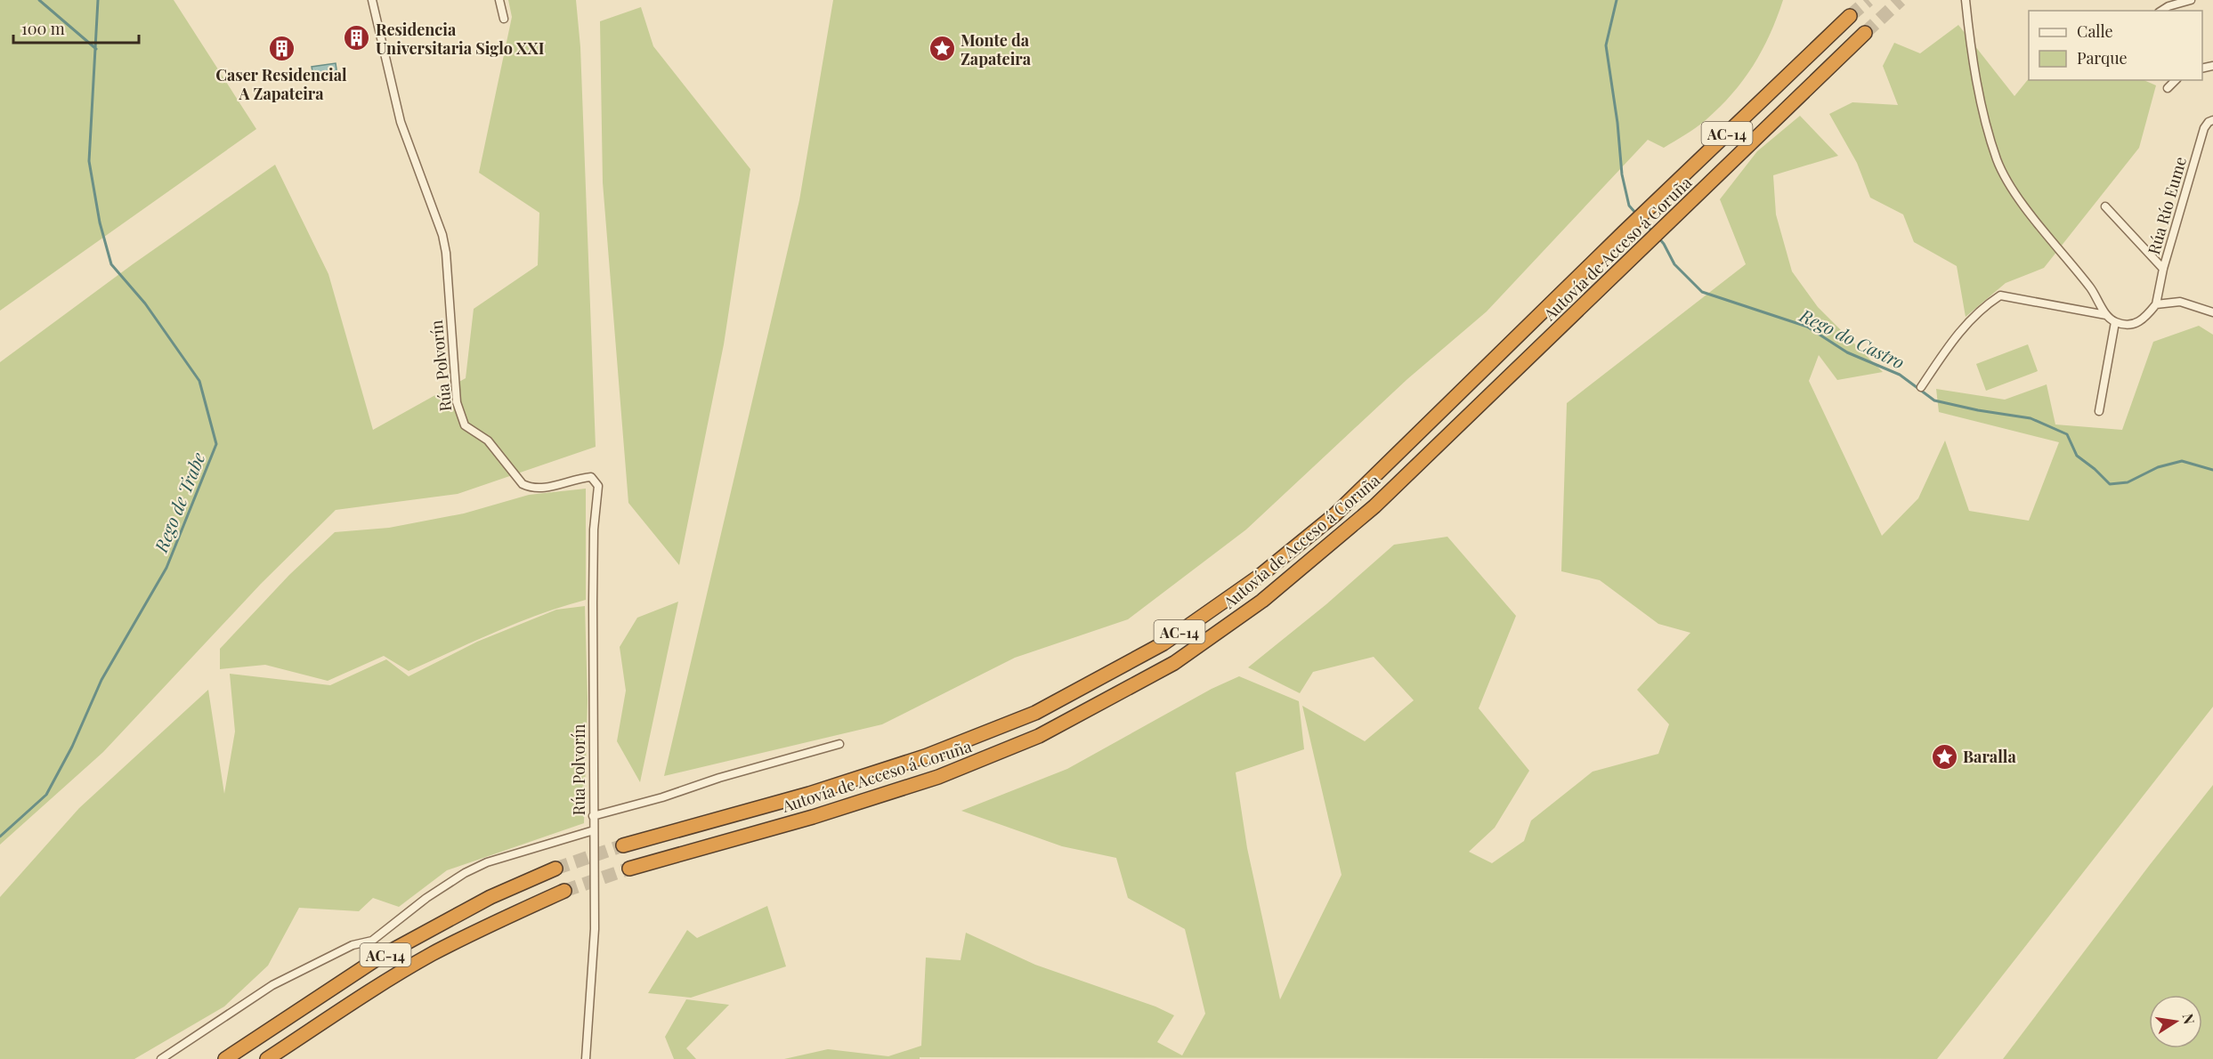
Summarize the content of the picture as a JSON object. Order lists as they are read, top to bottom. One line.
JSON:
{"streets":{"highway":["AC-14","Autovía de Acceso á Coruña"],"street":["Rúa Río Eume","Rúa Polvorín"]},"water":["Rego do Castro","Rego de Trabe"],"places":{"building":["Residencia Universitaria Siglo XXI","Caser Residencial A Zapateira"],"place":["Monte da Zapateira","Baralla"]},"legend":["Calle","Parque"],"scale_bar":"100 m","north":"right"}
